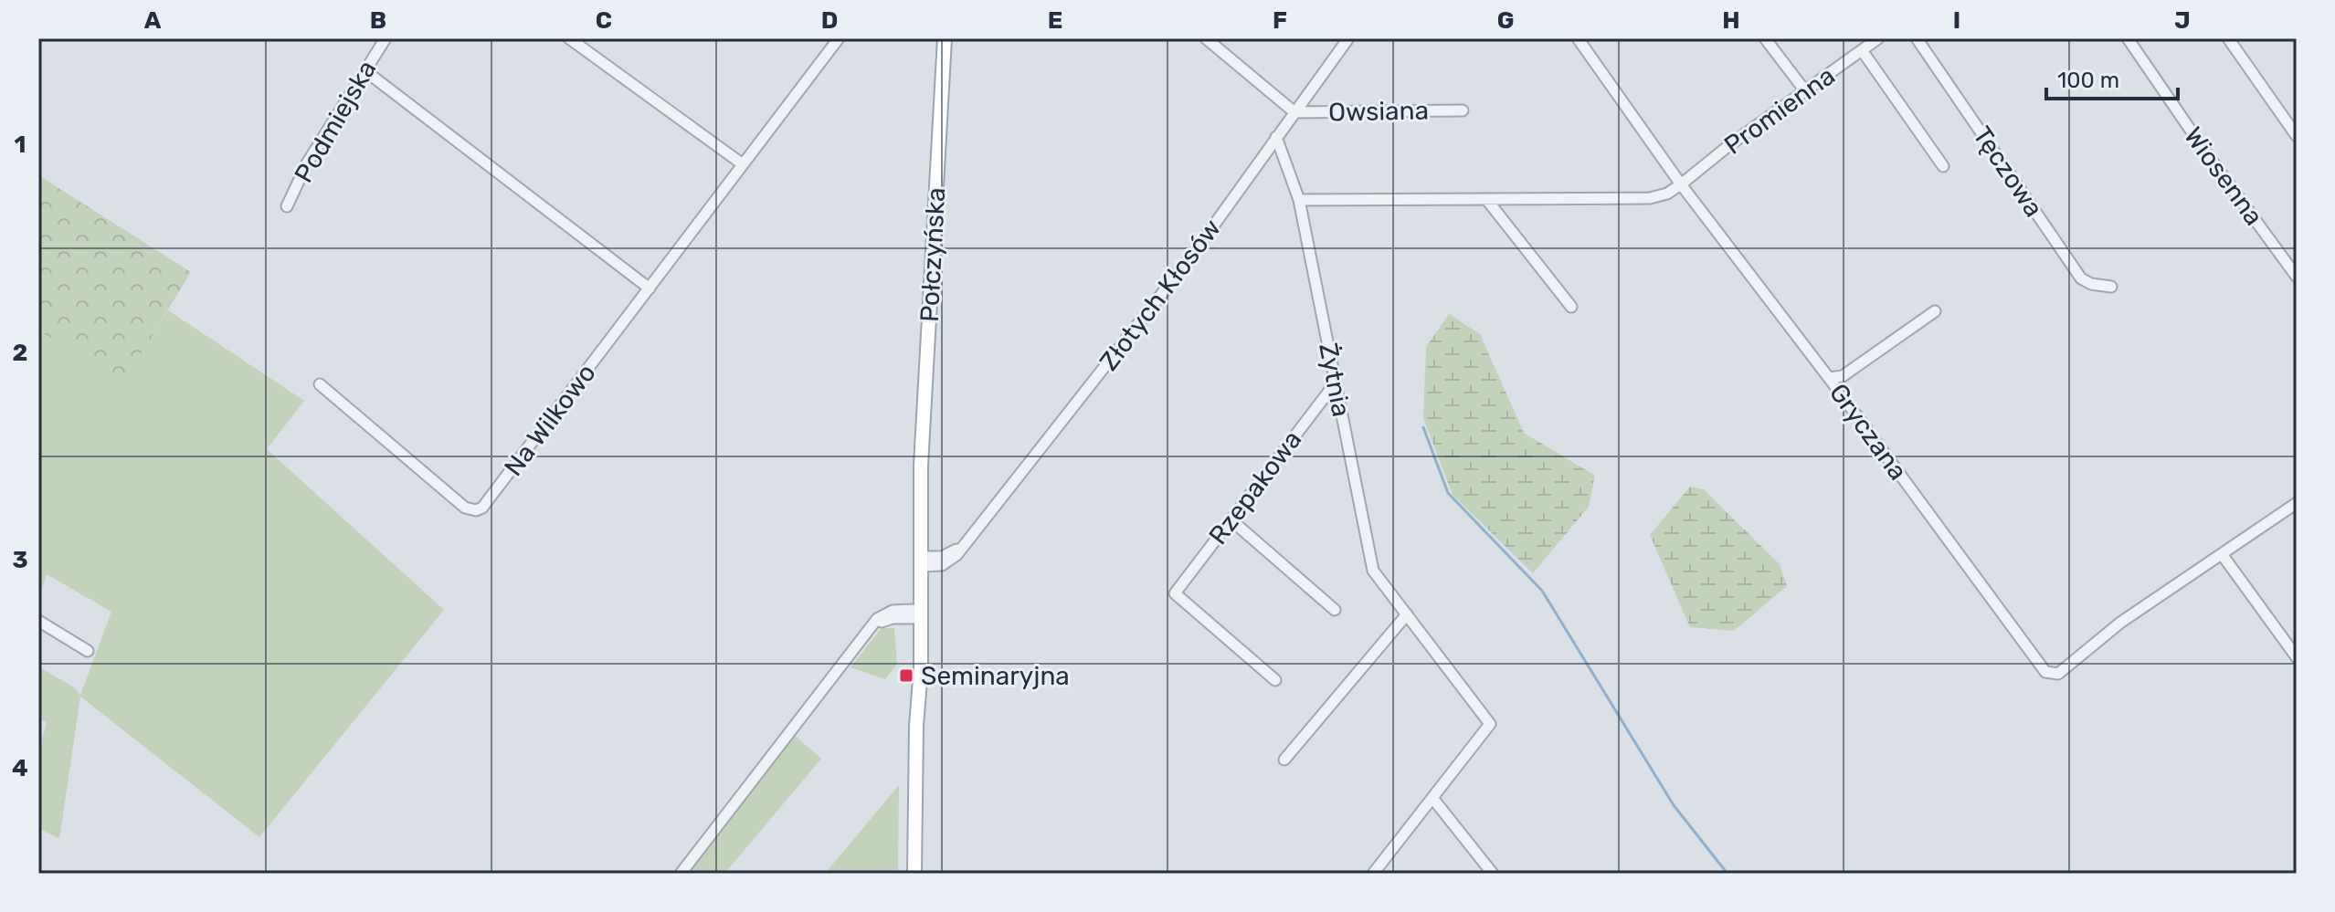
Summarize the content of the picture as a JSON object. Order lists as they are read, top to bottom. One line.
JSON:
{"streets":{"main road":["Połczyńska"],"street":["Promienna","Owsiana","Podmiejska","Tęczowa","Wiosenna","Złotych Kłosów","Żytnia","Na Wilkowo","Gryczana","Rzepakowa"]},"crossings":[["Promienna","Gryczana"],["Owsiana","Złotych Kłosów"],["Połczyńska","Złotych Kłosów"],["Złotych Kłosów","Żytnia"],["Żytnia","Rzepakowa"]],"places":{"transit":["Seminaryjna"]},"scale_bar":"100 m","grid":{"columns":["A","B","C","D","E","F","G","H","I","J"],"rows":["1","2","3","4"]}}
